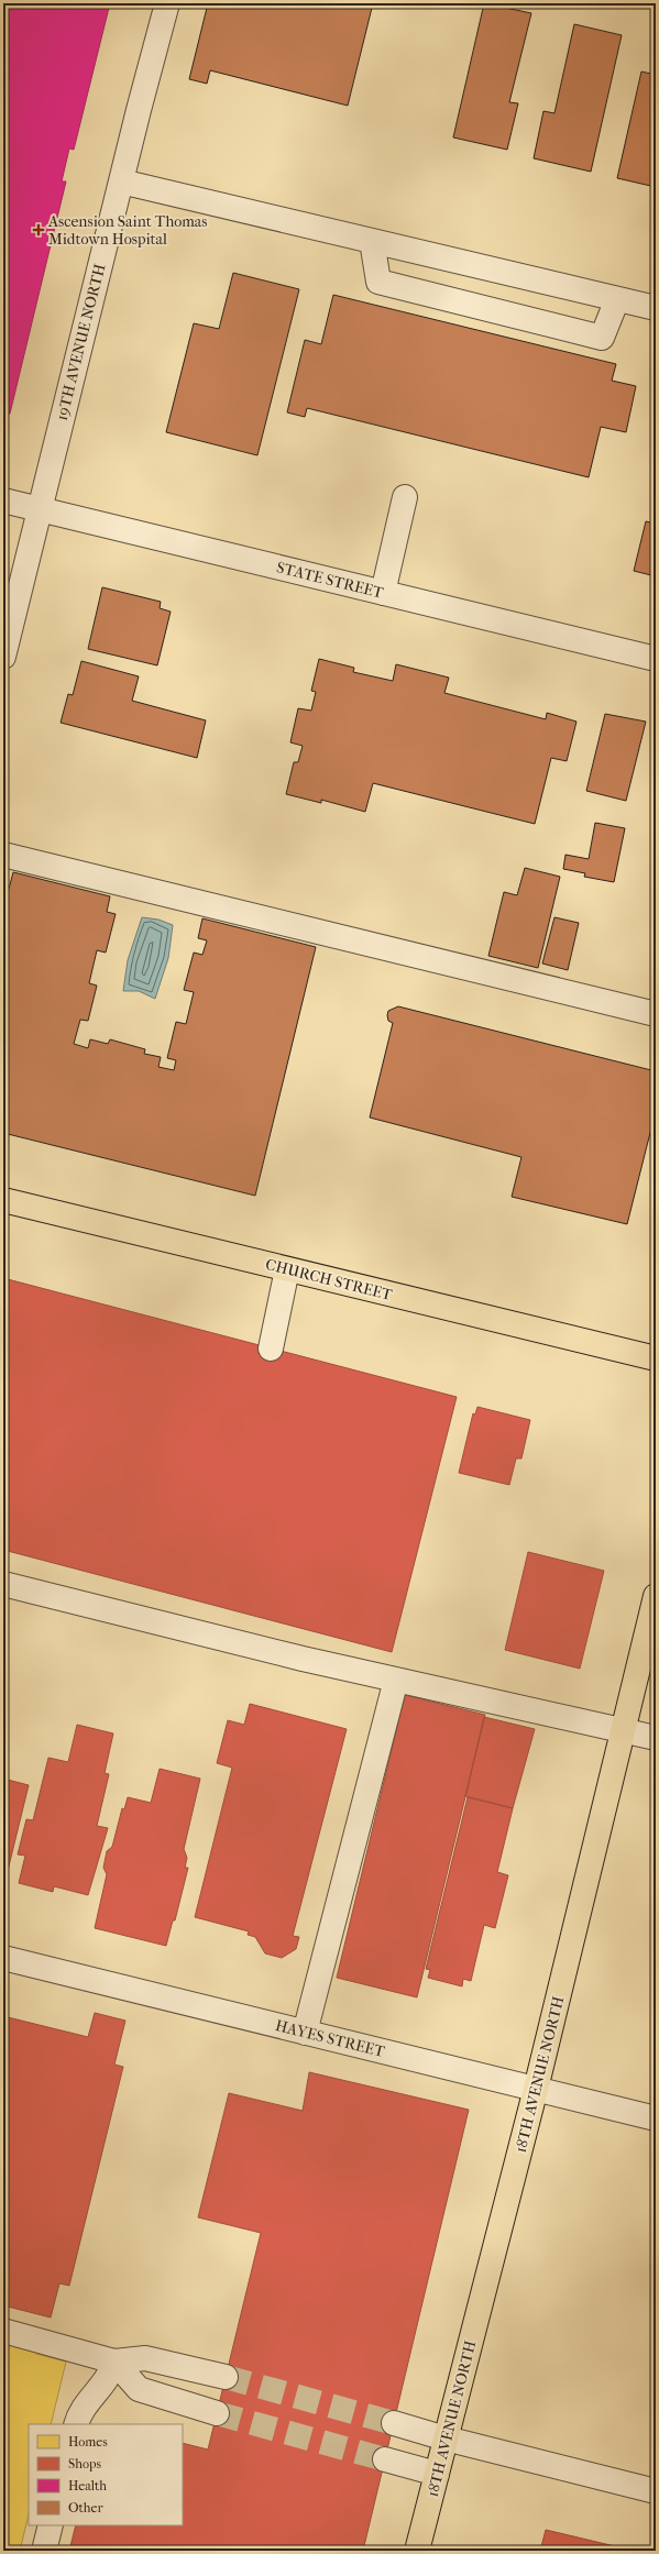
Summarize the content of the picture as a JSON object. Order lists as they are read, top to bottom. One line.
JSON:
{"streets":{"main road":["CHURCH STREET","18TH AVENUE NORTH"],"street":["19TH AVENUE NORTH","STATE STREET","HAYES STREET"]},"crossings":[["19TH AVENUE NORTH","STATE STREET"],["HAYES STREET","18TH AVENUE NORTH"]],"places":{"health":["Ascension Saint Thomas Midtown Hospital"]},"legend":["Homes","Shops","Health","Other"]}
